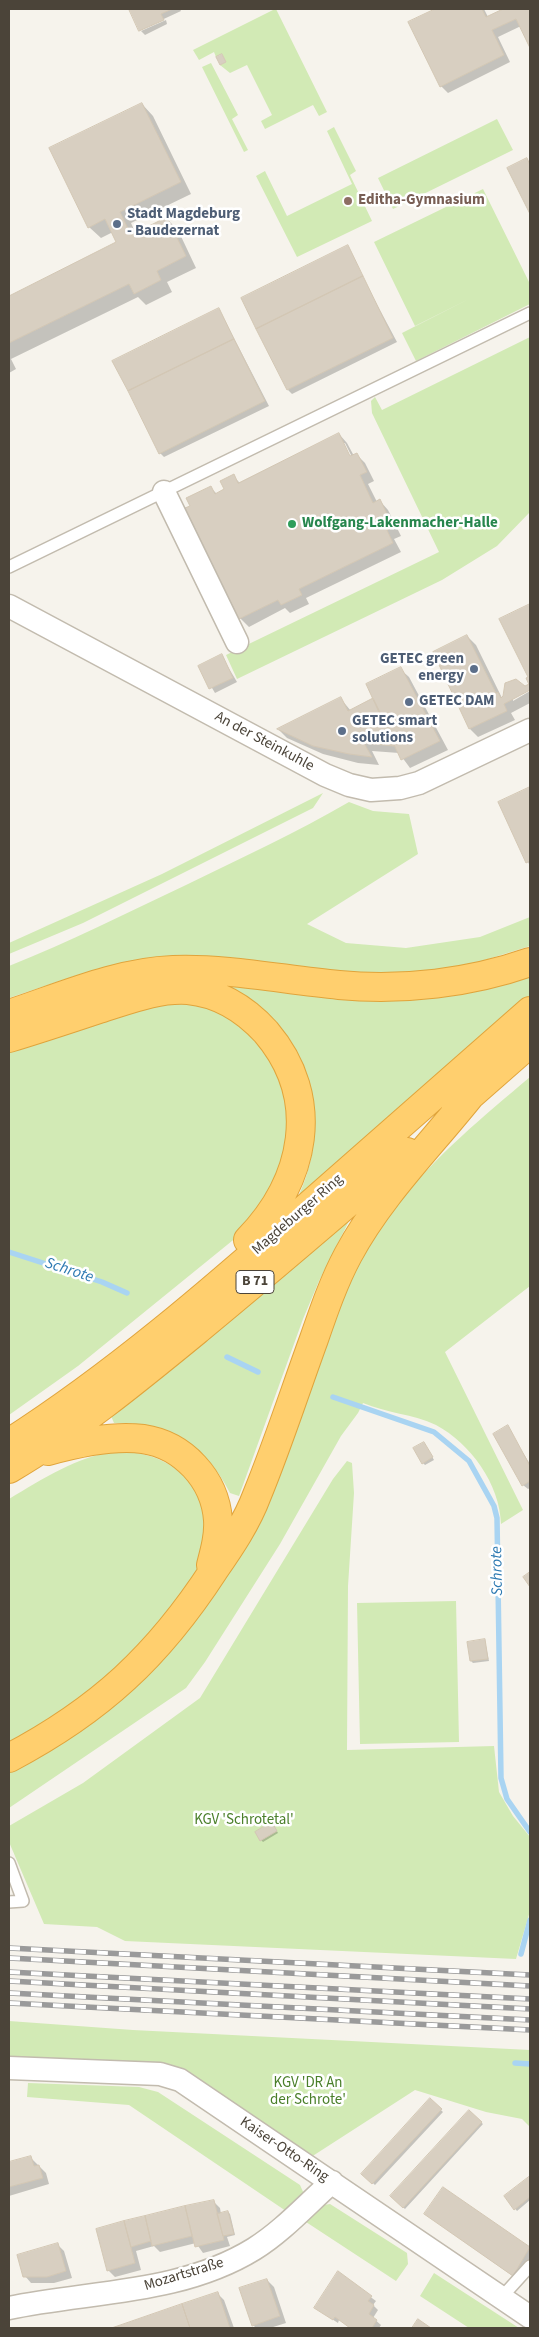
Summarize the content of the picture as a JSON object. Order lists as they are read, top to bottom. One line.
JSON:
{"streets":{"highway":["Magdeburger Ring","B 71"],"street":["An der Steinkuhle","Kaiser-Otto-Ring","Mozartstraße"]},"crossings":[["Kaiser-Otto-Ring","Mozartstraße"]],"water":["Schrote"],"parks":["KGV 'Schrotetal'","KGV 'DR An der Schrote'"],"places":["Editha-Gymnasium","Stadt Magdeburg - Baudezernat","Wolfgang-Lakenmacher-Halle","GETEC green energy","GETEC DAM","GETEC smart solutions"]}
